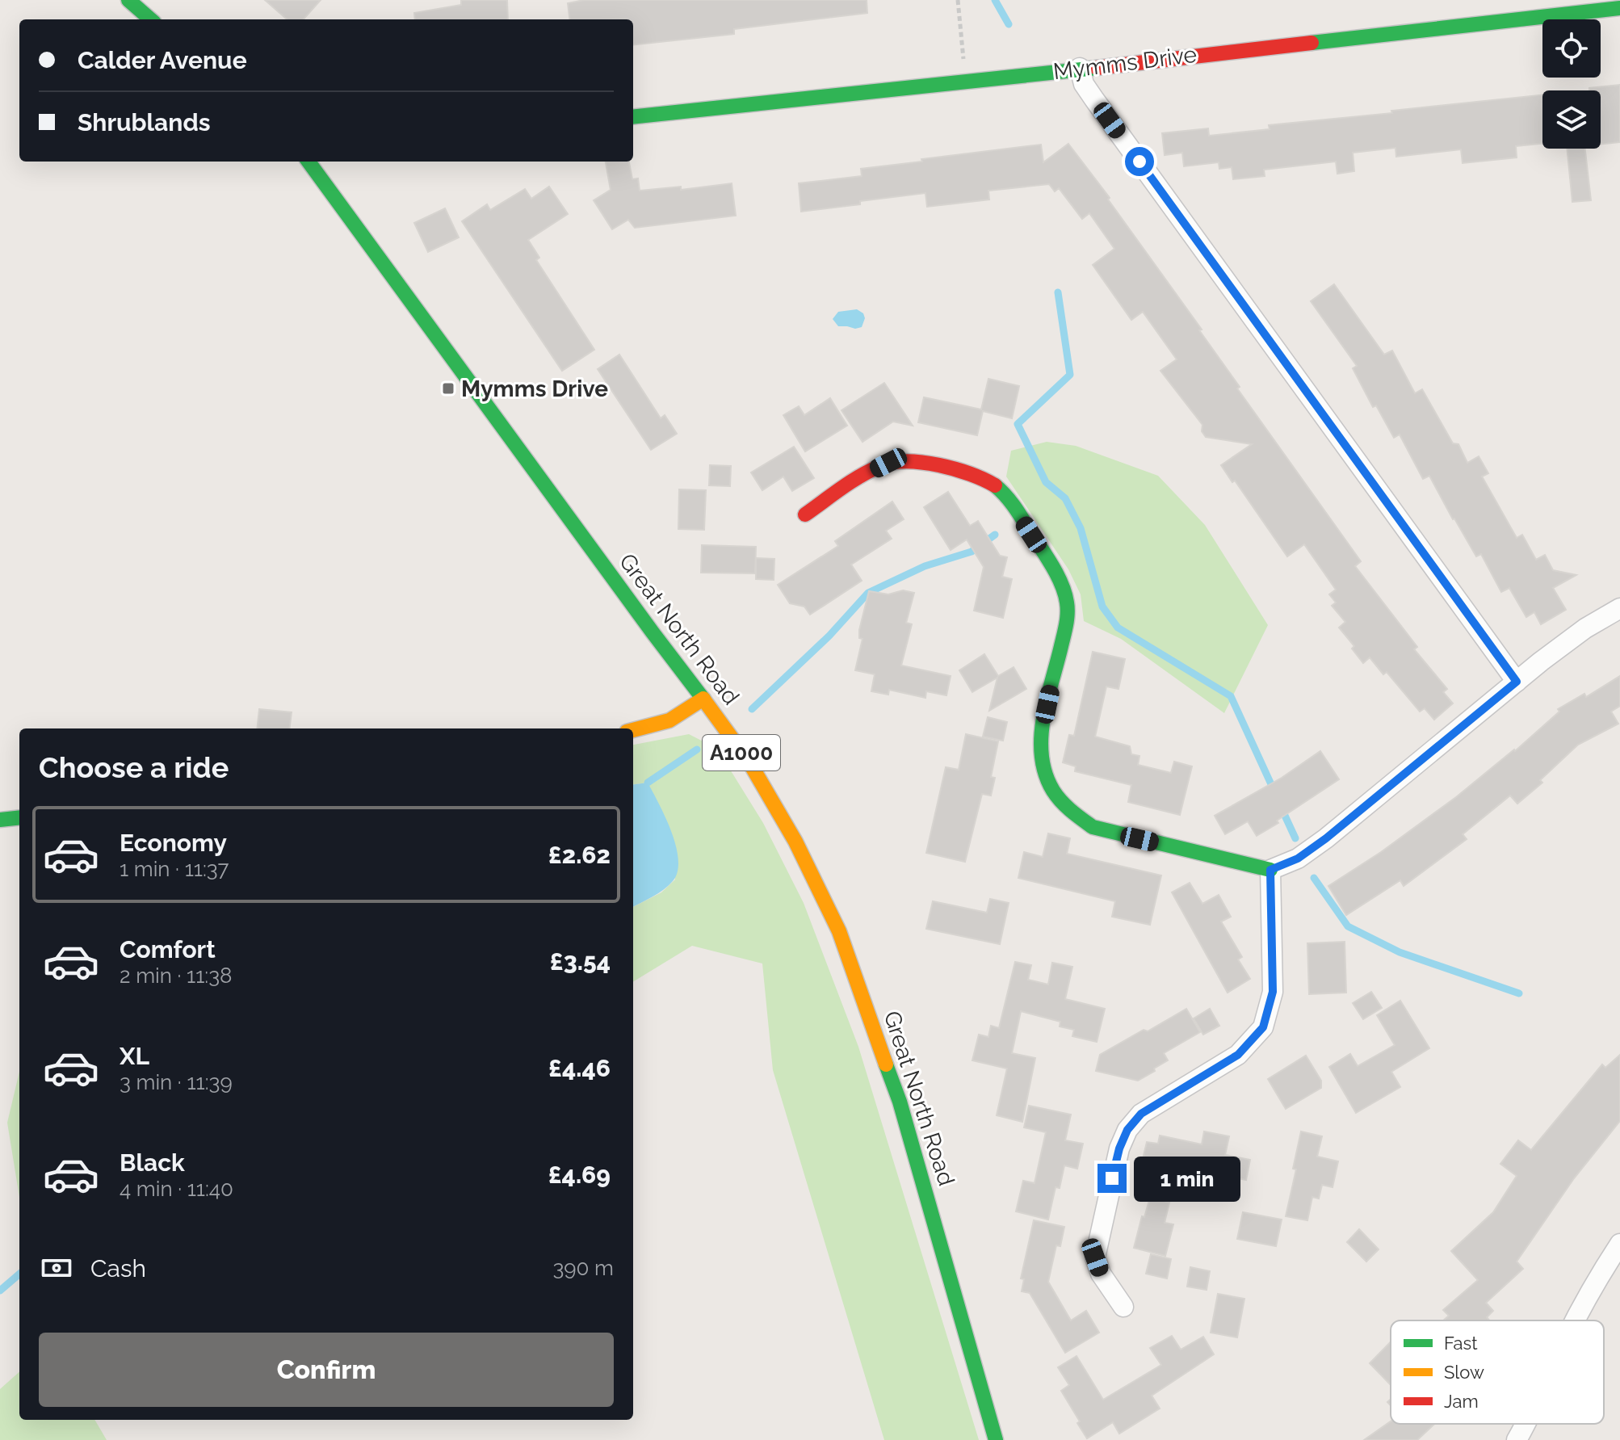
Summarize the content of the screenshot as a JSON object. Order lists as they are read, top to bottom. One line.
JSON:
{"streets":{"street":["Mymms Drive","Great North Road","A1000"]},"places":{"transit":["Mymms Drive"]},"legend":["Fast","Slow","Jam"],"page":{"banner":["Calder Avenue","Shrublands"],"heading":"Choose a ride","list":[{"name":"Economy","note":"1 min · 11:37","value":"£2.62"},{"name":"Comfort","note":"2 min · 11:38","value":"£3.54"},{"name":"XL","note":"3 min · 11:39","value":"£4.46"},{"name":"Black","note":"4 min · 11:40","value":"£4.69"}],"bubble":"1 min","pay":["Cash","390 m"],"buttons":"Confirm"}}
